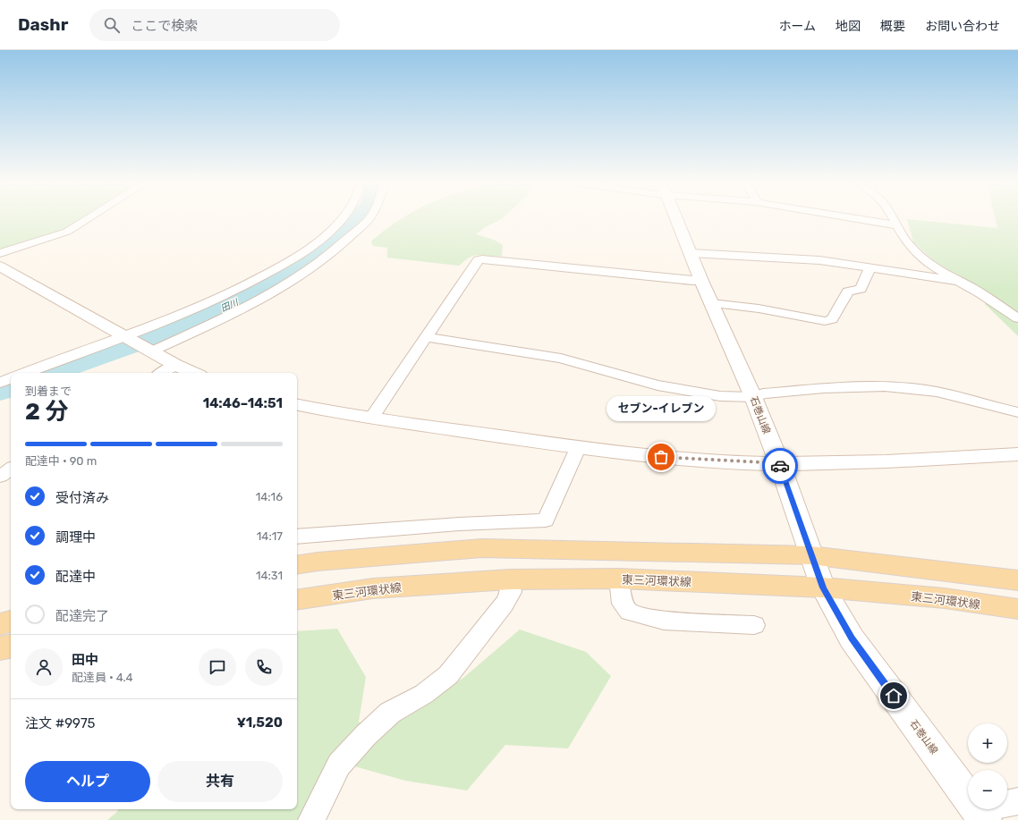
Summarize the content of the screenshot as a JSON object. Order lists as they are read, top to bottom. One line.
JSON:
{"streets":{"main road":["東三河環状線"],"street":["石巻山線"]},"crossings":[["石巻山線","東三河環状線"]],"water":["田川"],"places":["セブン-イレブン"],"page":{"header":"Dashr","search":"ここで検索","nav":["ホーム","地図","概要","お問い合わせ"],"heading":["2 分","到着まで","14:46–14:51"],"panel":["田中","配達員 · 4.4","注文 #9975","¥1,520"],"bubble":"セブン-イレブン","bar":"配達中 · 90 m","list":[["受付済み","14:16"],["調理中","14:17"],["配達中","14:31"],"配達完了"],"map_buttons":["+","−"],"buttons":["ヘルプ","共有"]}}
